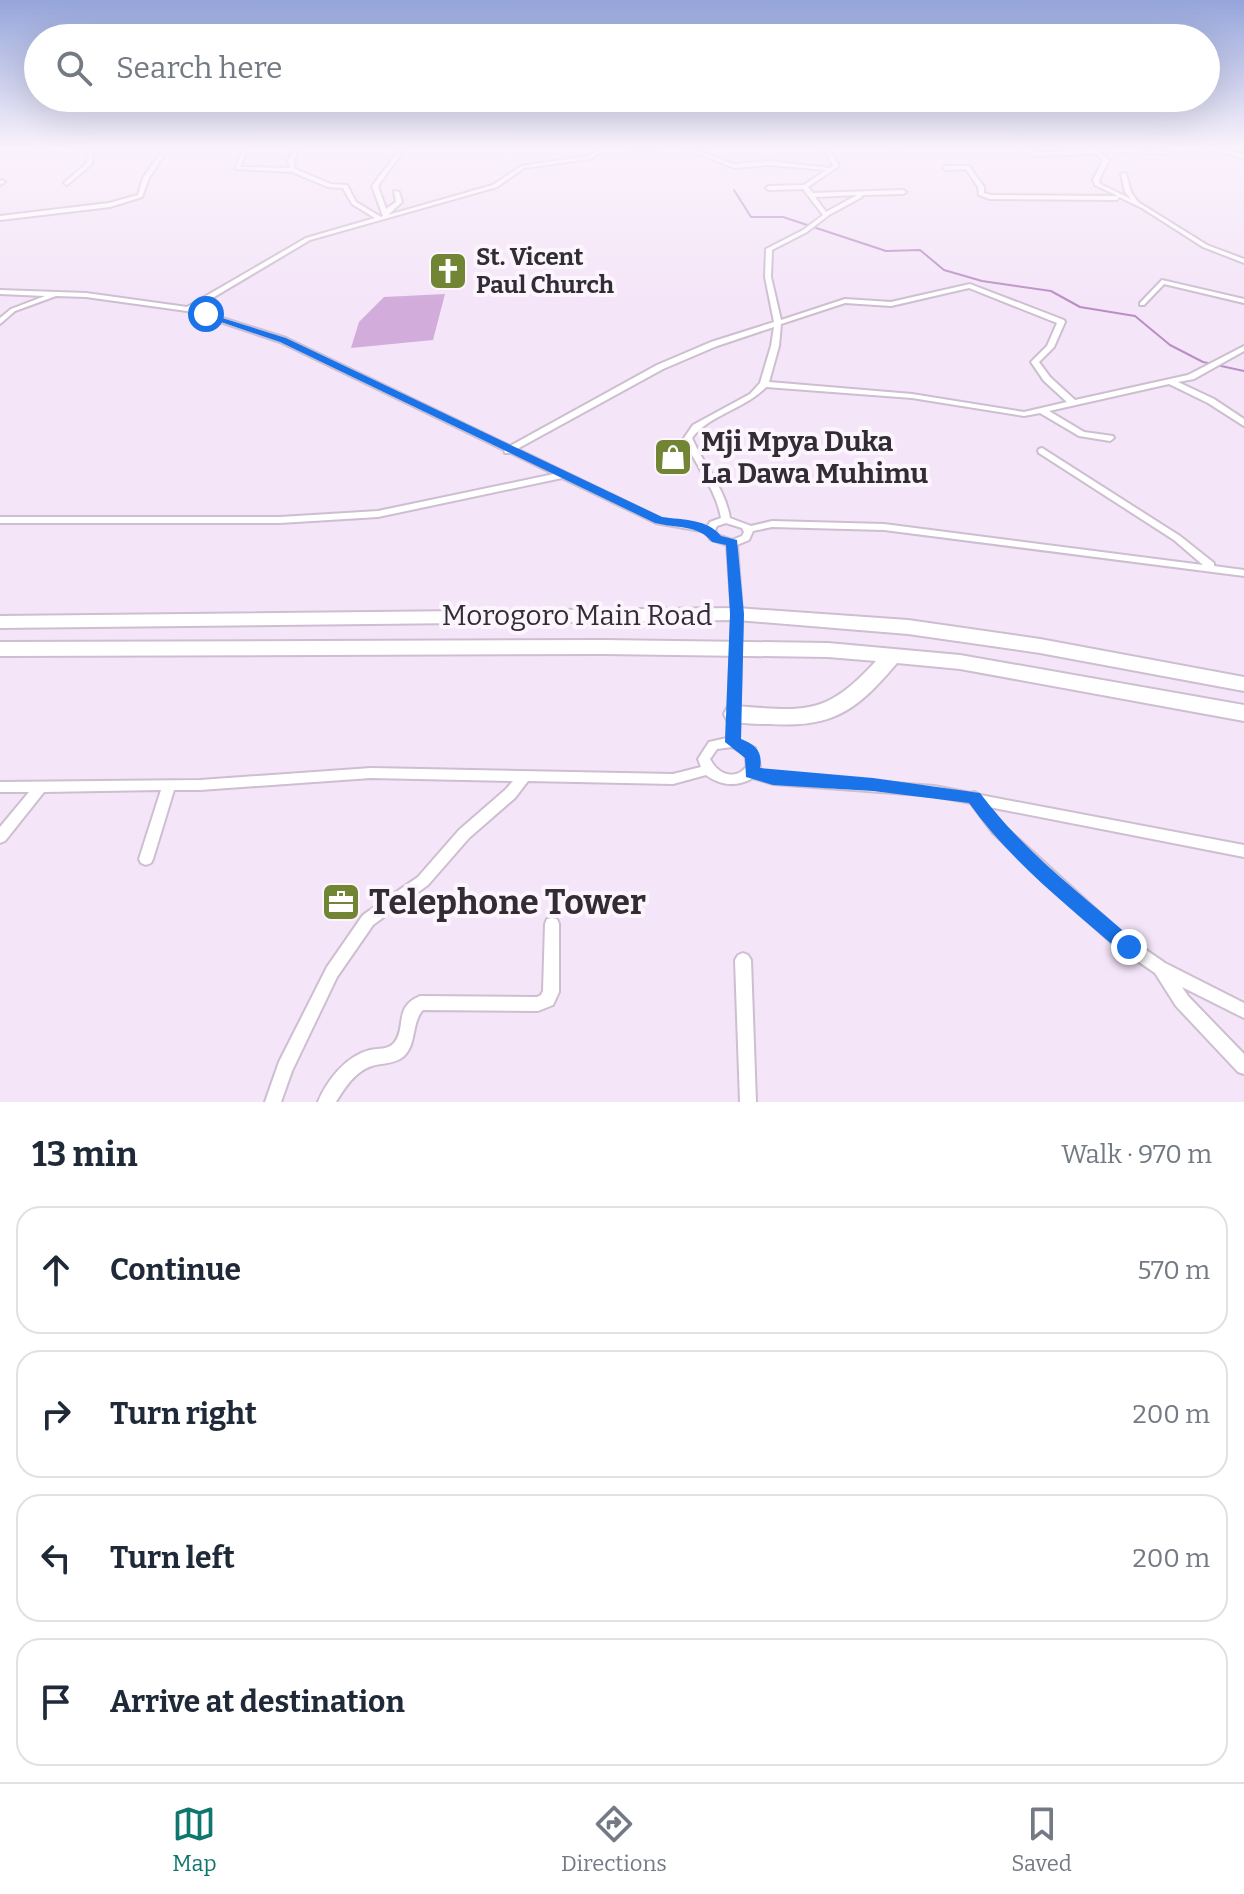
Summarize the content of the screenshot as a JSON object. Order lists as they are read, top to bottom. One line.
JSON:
{"streets":{"highway":["Morogoro Main Road"]},"places":{"church":["St. Vicent Paul Church"],"shop":["Mji Mpya Duka La Dawa Muhimu"],"office":["Telephone Tower"]},"page":{"search":"Search here","heading":["13 min","Walk · 970 m"],"list":[["Continue","570 m"],["Turn right","200 m"],["Turn left","200 m"],"Arrive at destination"],"nav":["Map","Directions","Saved"]}}
